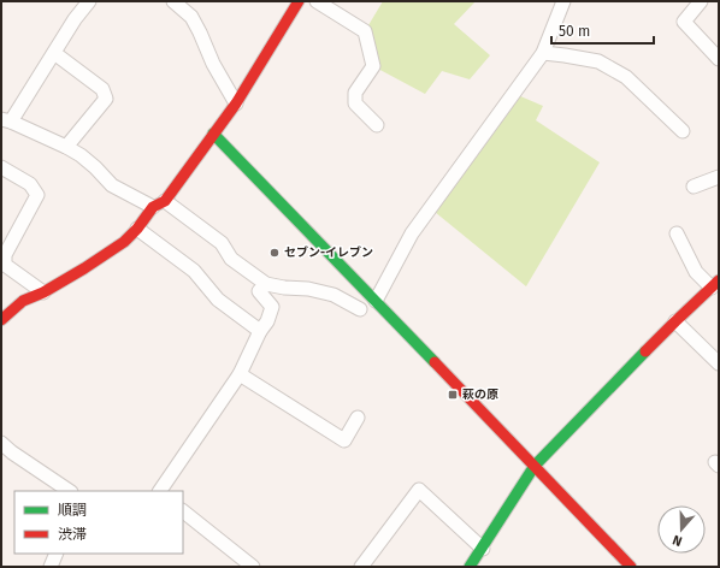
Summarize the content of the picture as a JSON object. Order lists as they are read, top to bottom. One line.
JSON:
{"places":{"other":["セブン-イレブン"],"transit":["萩の原"]},"legend":["順調","渋滞"],"scale_bar":"50 m","north":"bottom"}
